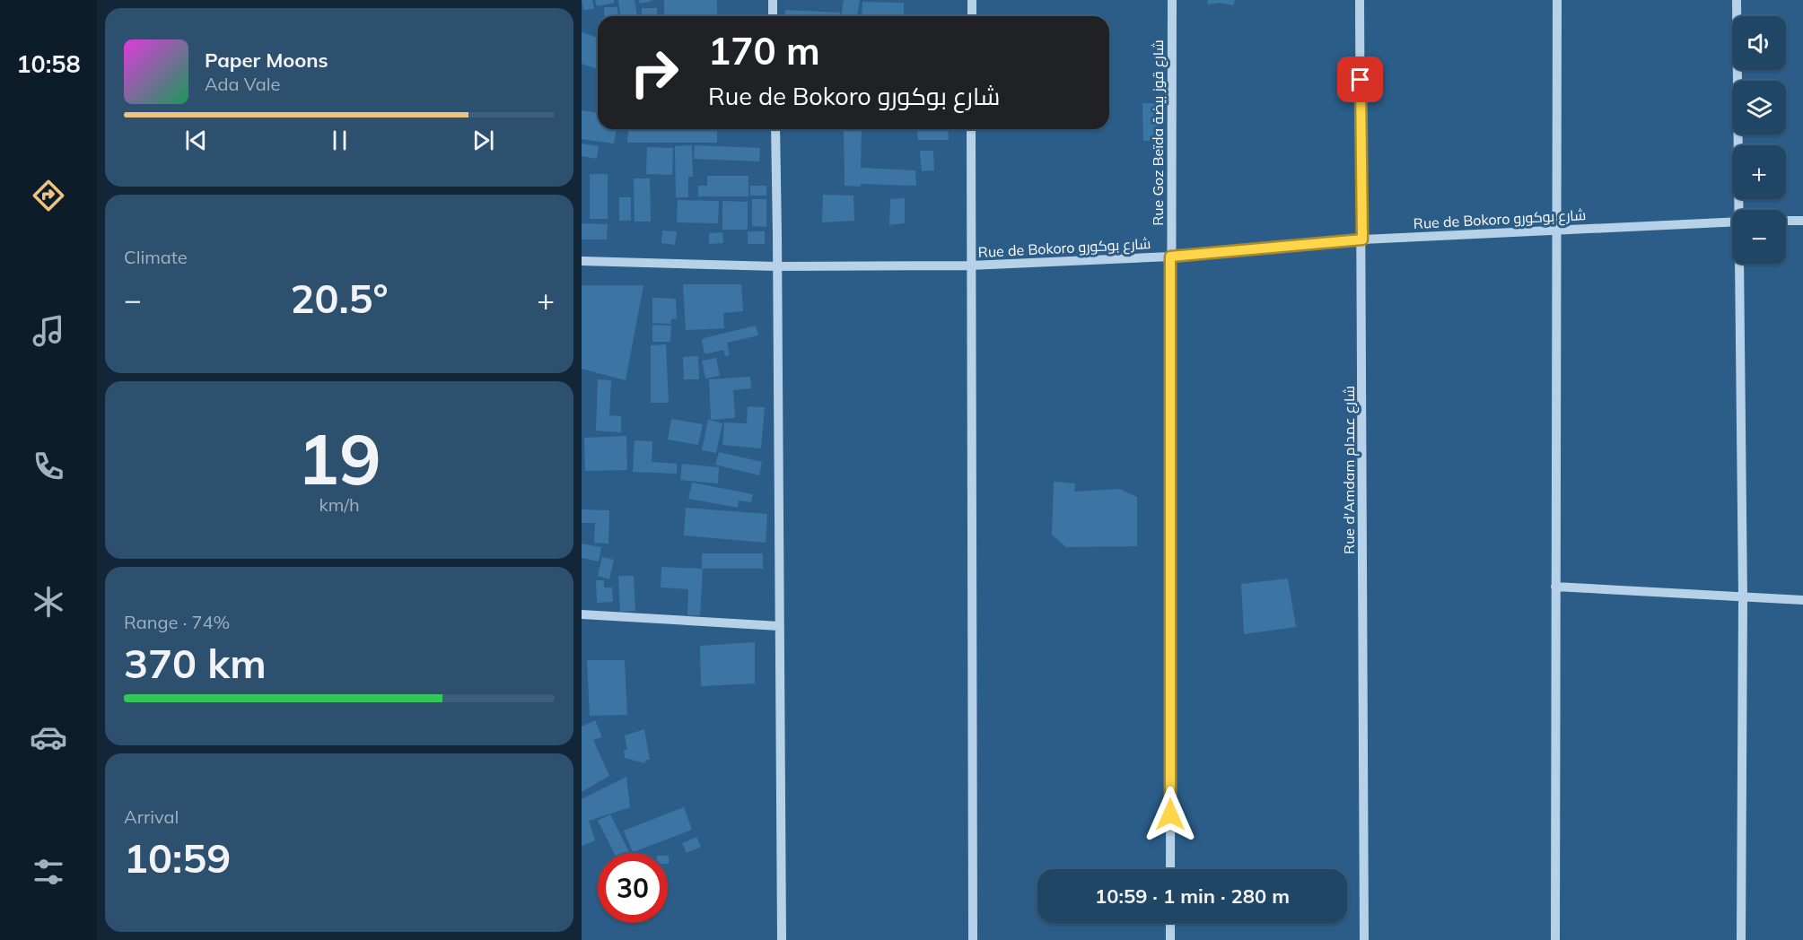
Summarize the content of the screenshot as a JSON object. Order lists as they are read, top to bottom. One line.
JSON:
{"streets":{"street":["Rue Goz Beïda شارع قوز بيضة","Rue de Bokoro شارع بوكورو","Rue d'Amdam شارع عمدام"]},"crossings":[["Rue Goz Beïda شارع قوز بيضة","Rue de Bokoro شارع بوكورو"],["Rue de Bokoro شارع بوكورو","Rue d'Amdam شارع عمدام"]],"page":{"tabs":"10:58","map_buttons":["+","−"],"turn":["170 m","Rue de Bokoro شارع بوكورو"],"song":["Paper Moons","Ada Vale"],"tile":["Climate",["19","km/h"],["Range · 74%","370 km"],["Arrival","10:59"]],"heat":["−","20.5°","+"],"limit":"30","trip":"10:59 · 1 min · 280 m"}}
